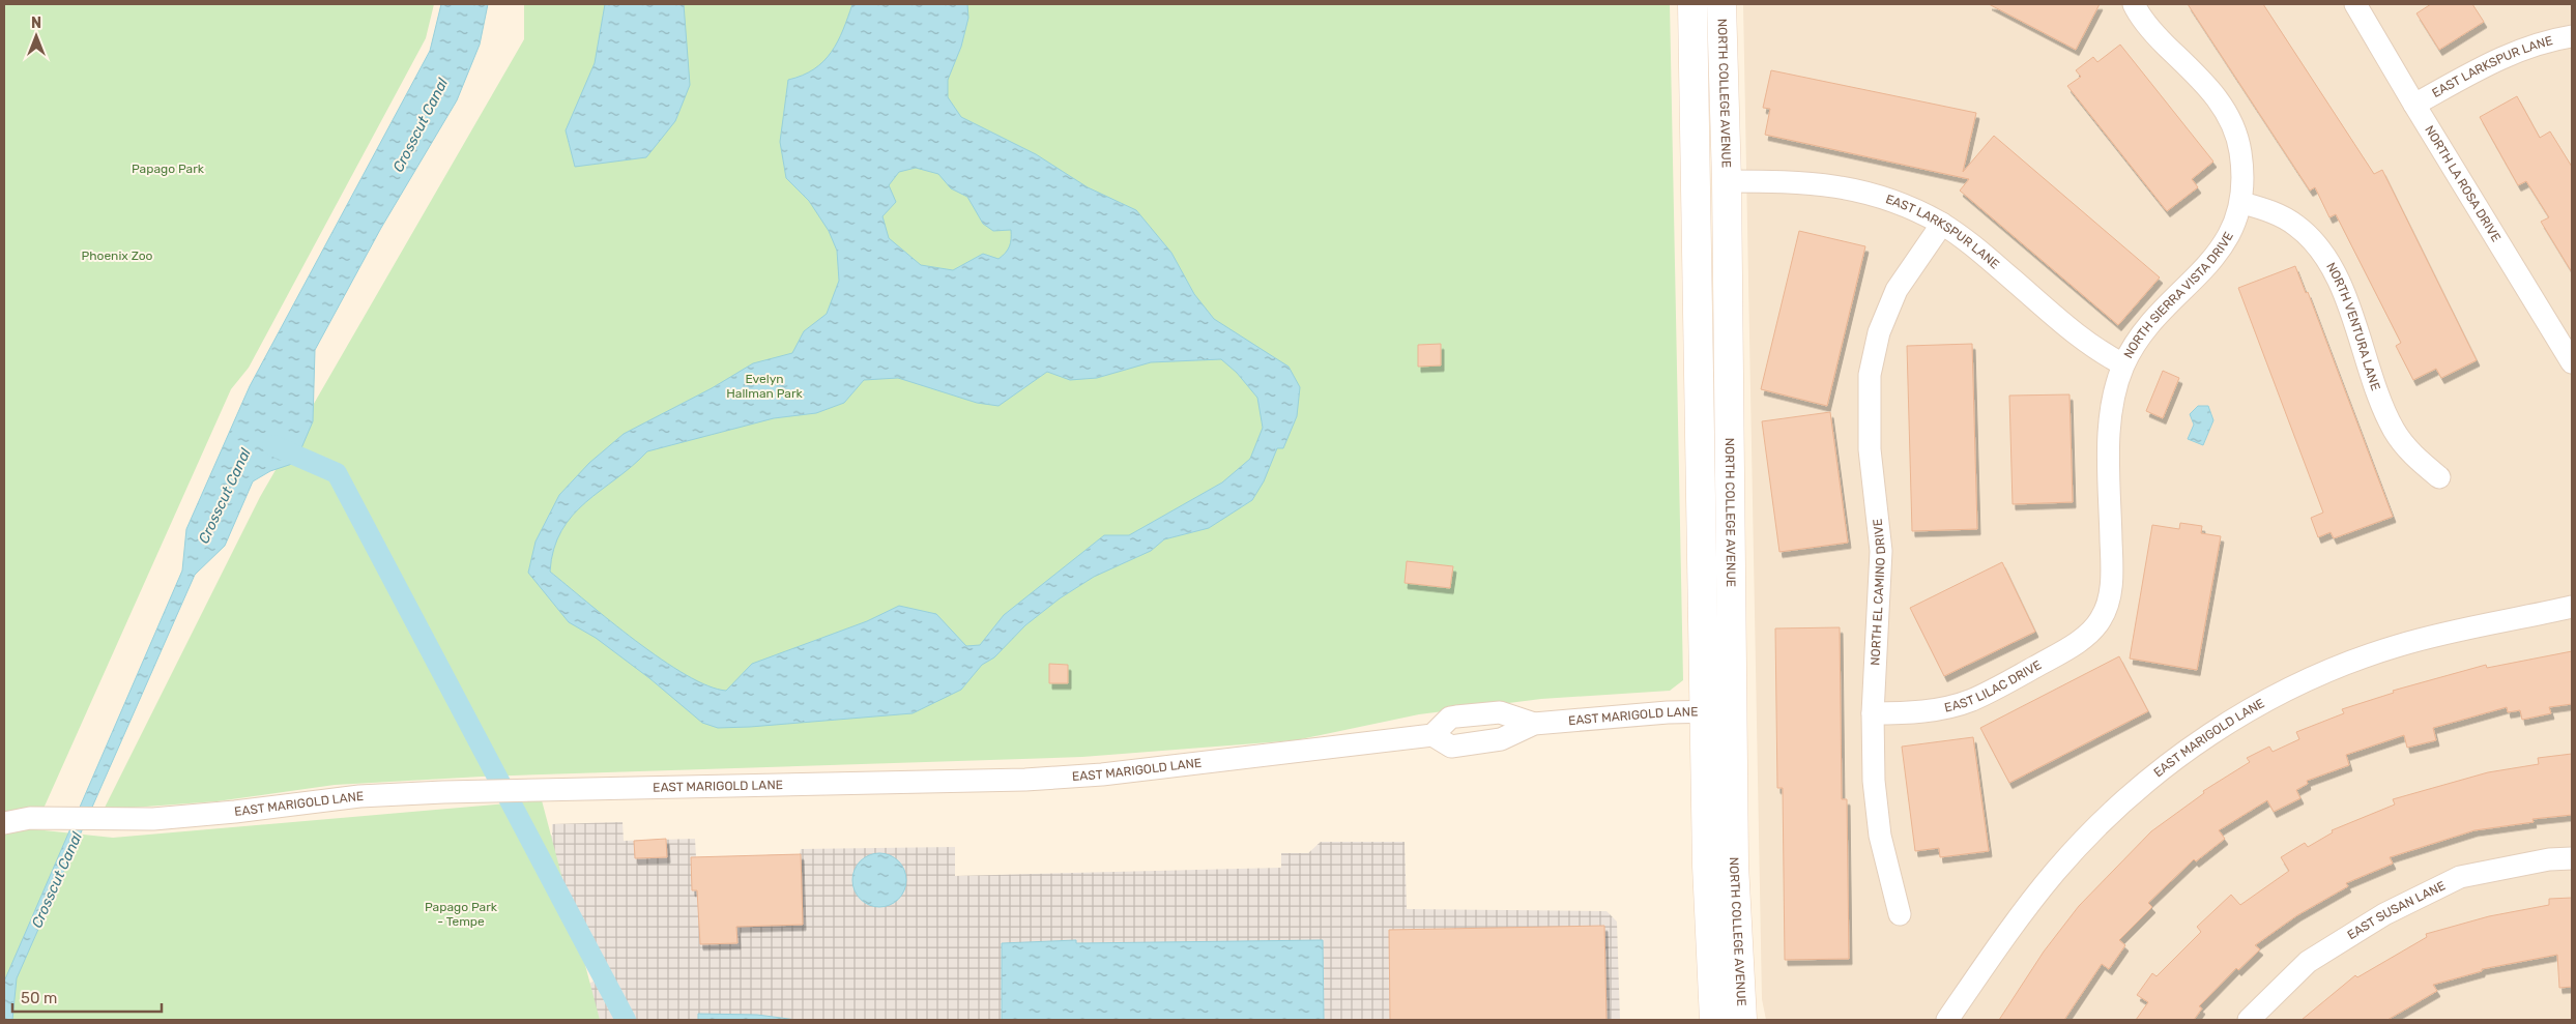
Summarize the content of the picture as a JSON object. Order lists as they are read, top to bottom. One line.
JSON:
{"streets":{"street":["EAST LARKSPUR LANE","NORTH COLLEGE AVENUE","NORTH LA ROSA DRIVE","NORTH SIERRA VISTA DRIVE","NORTH VENTURA LANE","NORTH EL CAMINO DRIVE","EAST LILAC DRIVE","EAST MARIGOLD LANE","EAST SUSAN LANE"]},"crossings":[["EAST LARKSPUR LANE","NORTH COLLEGE AVENUE"],["EAST LARKSPUR LANE","NORTH LA ROSA DRIVE"],["EAST LARKSPUR LANE","NORTH SIERRA VISTA DRIVE"],["EAST LARKSPUR LANE","NORTH EL CAMINO DRIVE"],["NORTH COLLEGE AVENUE","EAST MARIGOLD LANE"],["NORTH SIERRA VISTA DRIVE","NORTH VENTURA LANE"],["NORTH SIERRA VISTA DRIVE","EAST LILAC DRIVE"],["NORTH EL CAMINO DRIVE","EAST LILAC DRIVE"]],"water":["Crosscut Canal"],"parks":["Papago Park","Phoenix Zoo","Evelyn Hallman Park","Papago Park - Tempe"],"scale_bar":"50 m","north":"top"}
